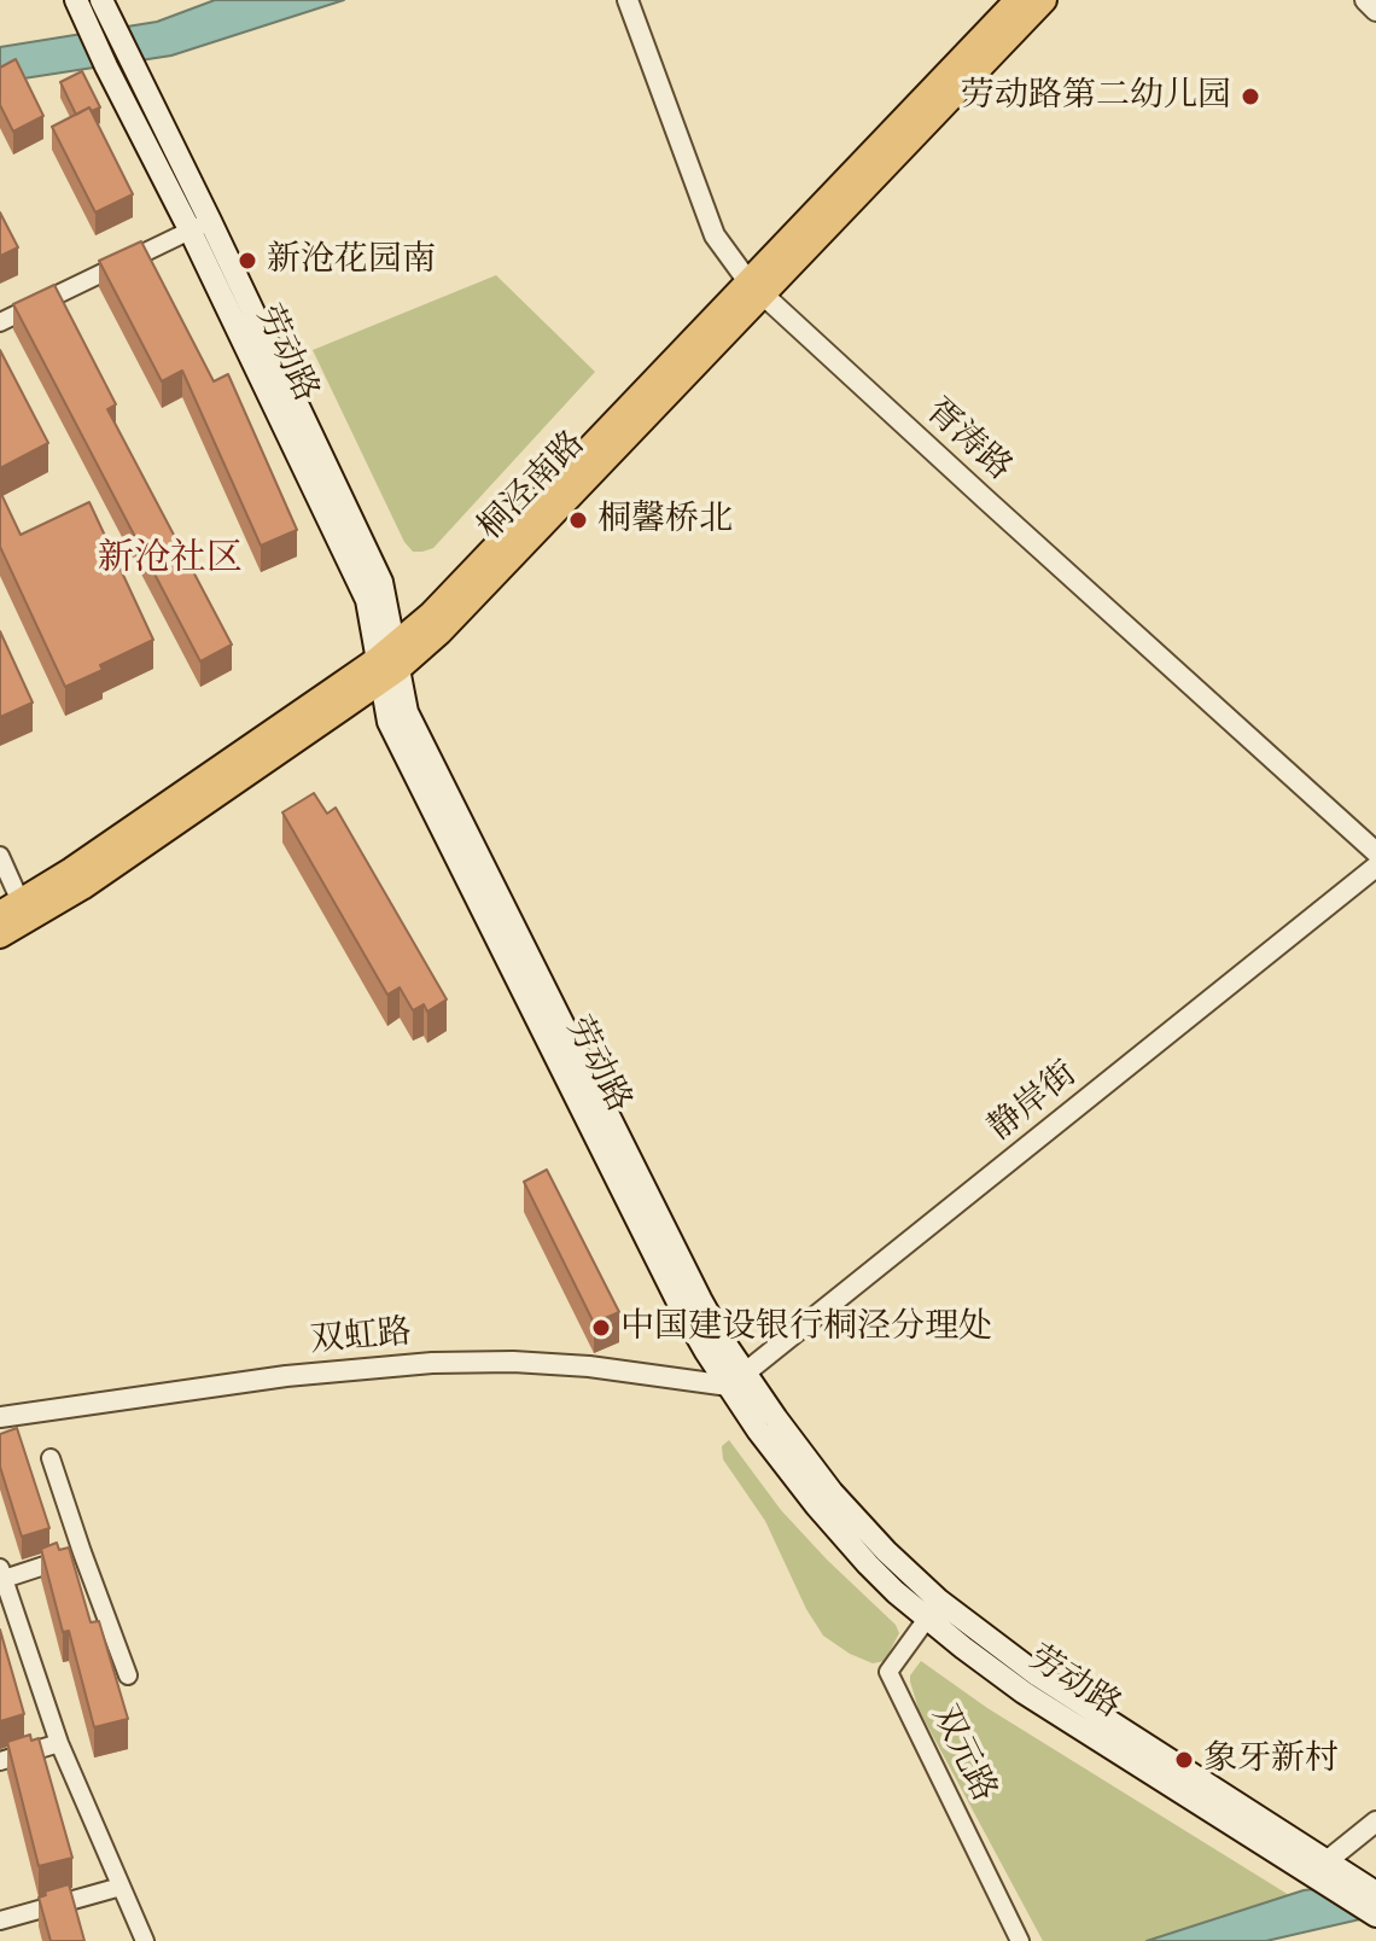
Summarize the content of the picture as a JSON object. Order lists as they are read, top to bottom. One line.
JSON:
{"streets":{"main road":["劳动路","桐泾南路"],"street":["胥涛路","静岸街","双虹路","双元路"]},"crossings":[["劳动路","桐泾南路"],["劳动路","静岸街"],["劳动路","双虹路"],["劳动路","双元路"],["胥涛路","桐泾南路"],["静岸街","双虹路"]],"districts":["新沧社区"],"places":["劳动路第二幼儿园","新沧花园南","桐馨桥北","中国建设银行桐泾分理处","象牙新村"]}
